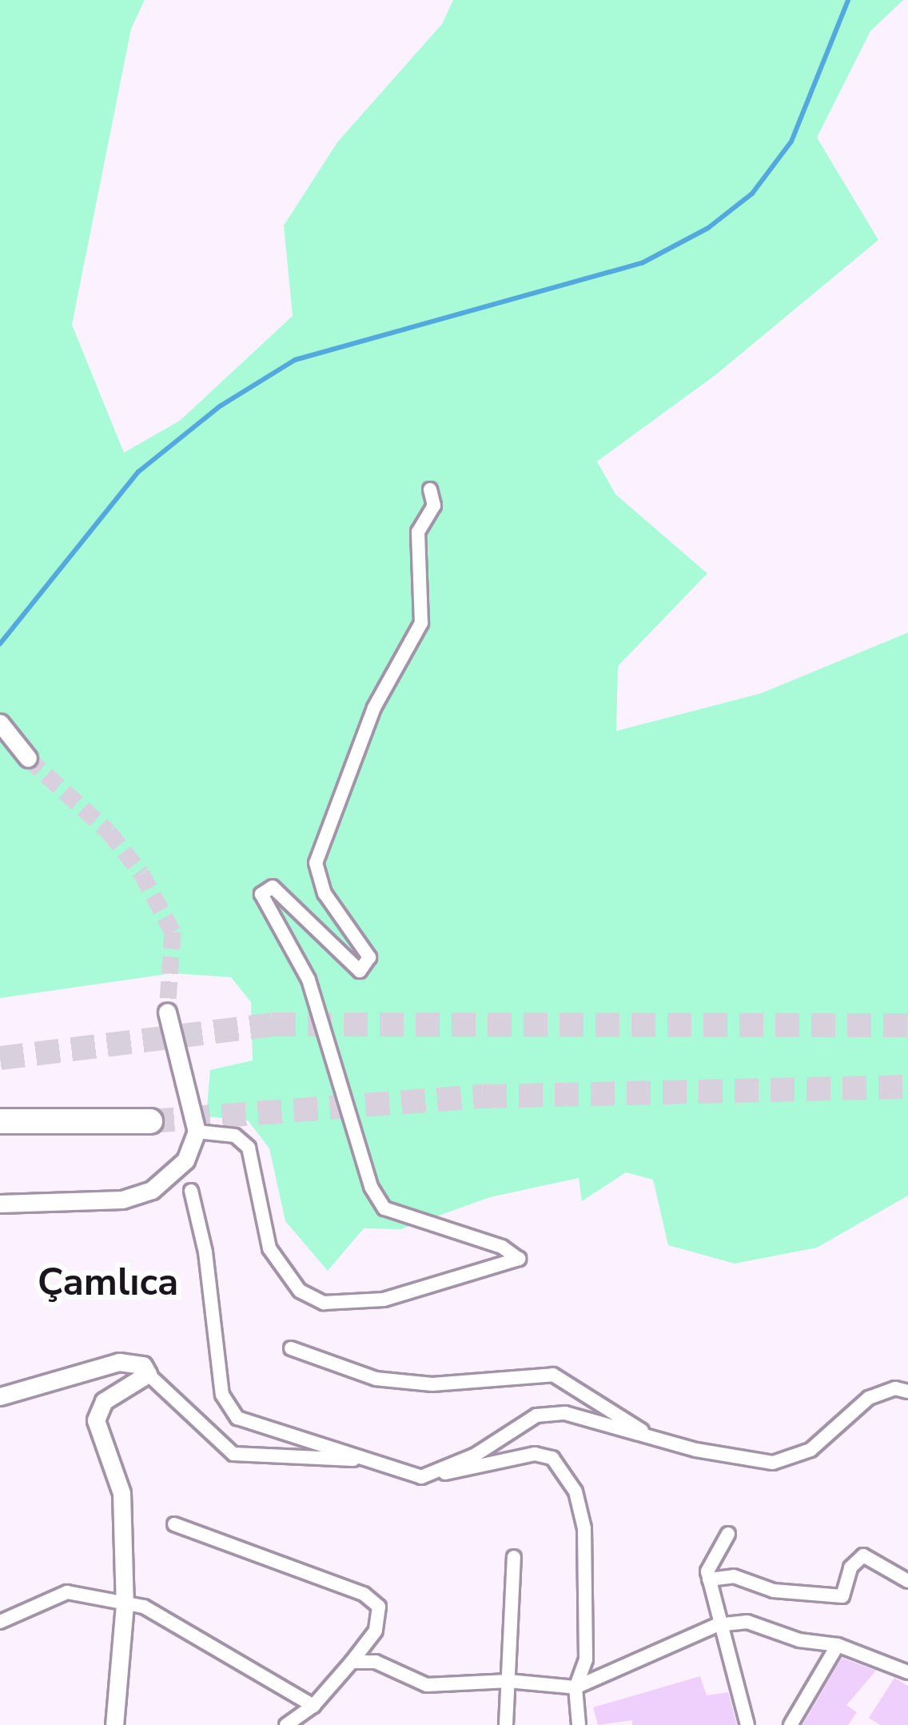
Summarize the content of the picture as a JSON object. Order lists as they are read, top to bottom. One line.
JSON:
{"districts":["Çamlıca"]}
